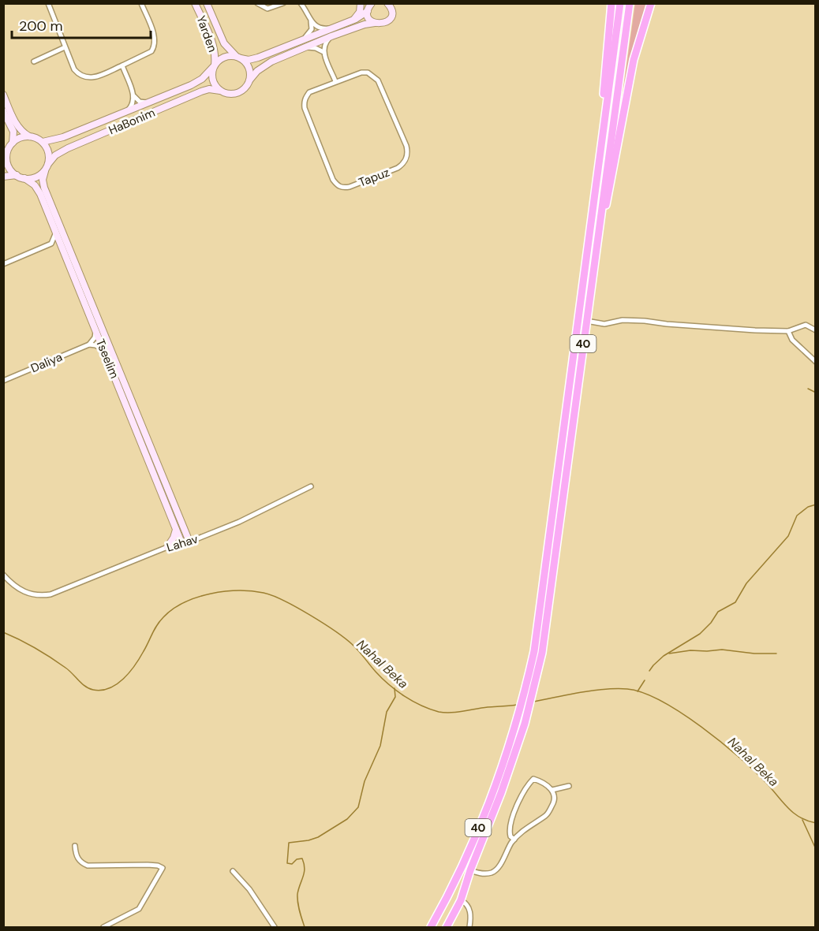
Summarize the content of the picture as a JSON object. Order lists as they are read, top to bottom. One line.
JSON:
{"streets":{"highway":["40"],"street":["Yarden","HaBonim","Tapuz","Tseelim","Daliya","Lahav"]},"crossings":[["Yarden","HaBonim"],["HaBonim","Tseelim"],["Tseelim","Lahav"]],"water":["Nahal Beka"],"scale_bar":"200 m"}
